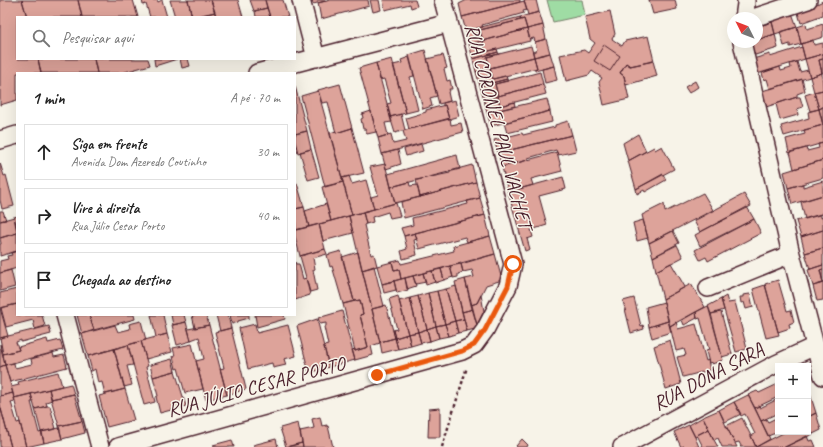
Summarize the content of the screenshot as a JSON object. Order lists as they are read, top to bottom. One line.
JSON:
{"streets":{"street":["RUA CORONEL PAUL VACHET","RUA DONA SARA","RUA JÚLIO CESAR PORTO"]},"crossings":[["RUA CORONEL PAUL VACHET","RUA JÚLIO CESAR PORTO"]],"north":"top left","page":{"search":"Pesquisar aqui","heading":["1 min","A pé · 70 m"],"list":[["Siga em frente","Avenida Dom Azeredo Coutinho","30 m"],["Vire à direita","Rua Júlio Cesar Porto","40 m"],"Chegada ao destino"],"map_buttons":["+","−"]}}
